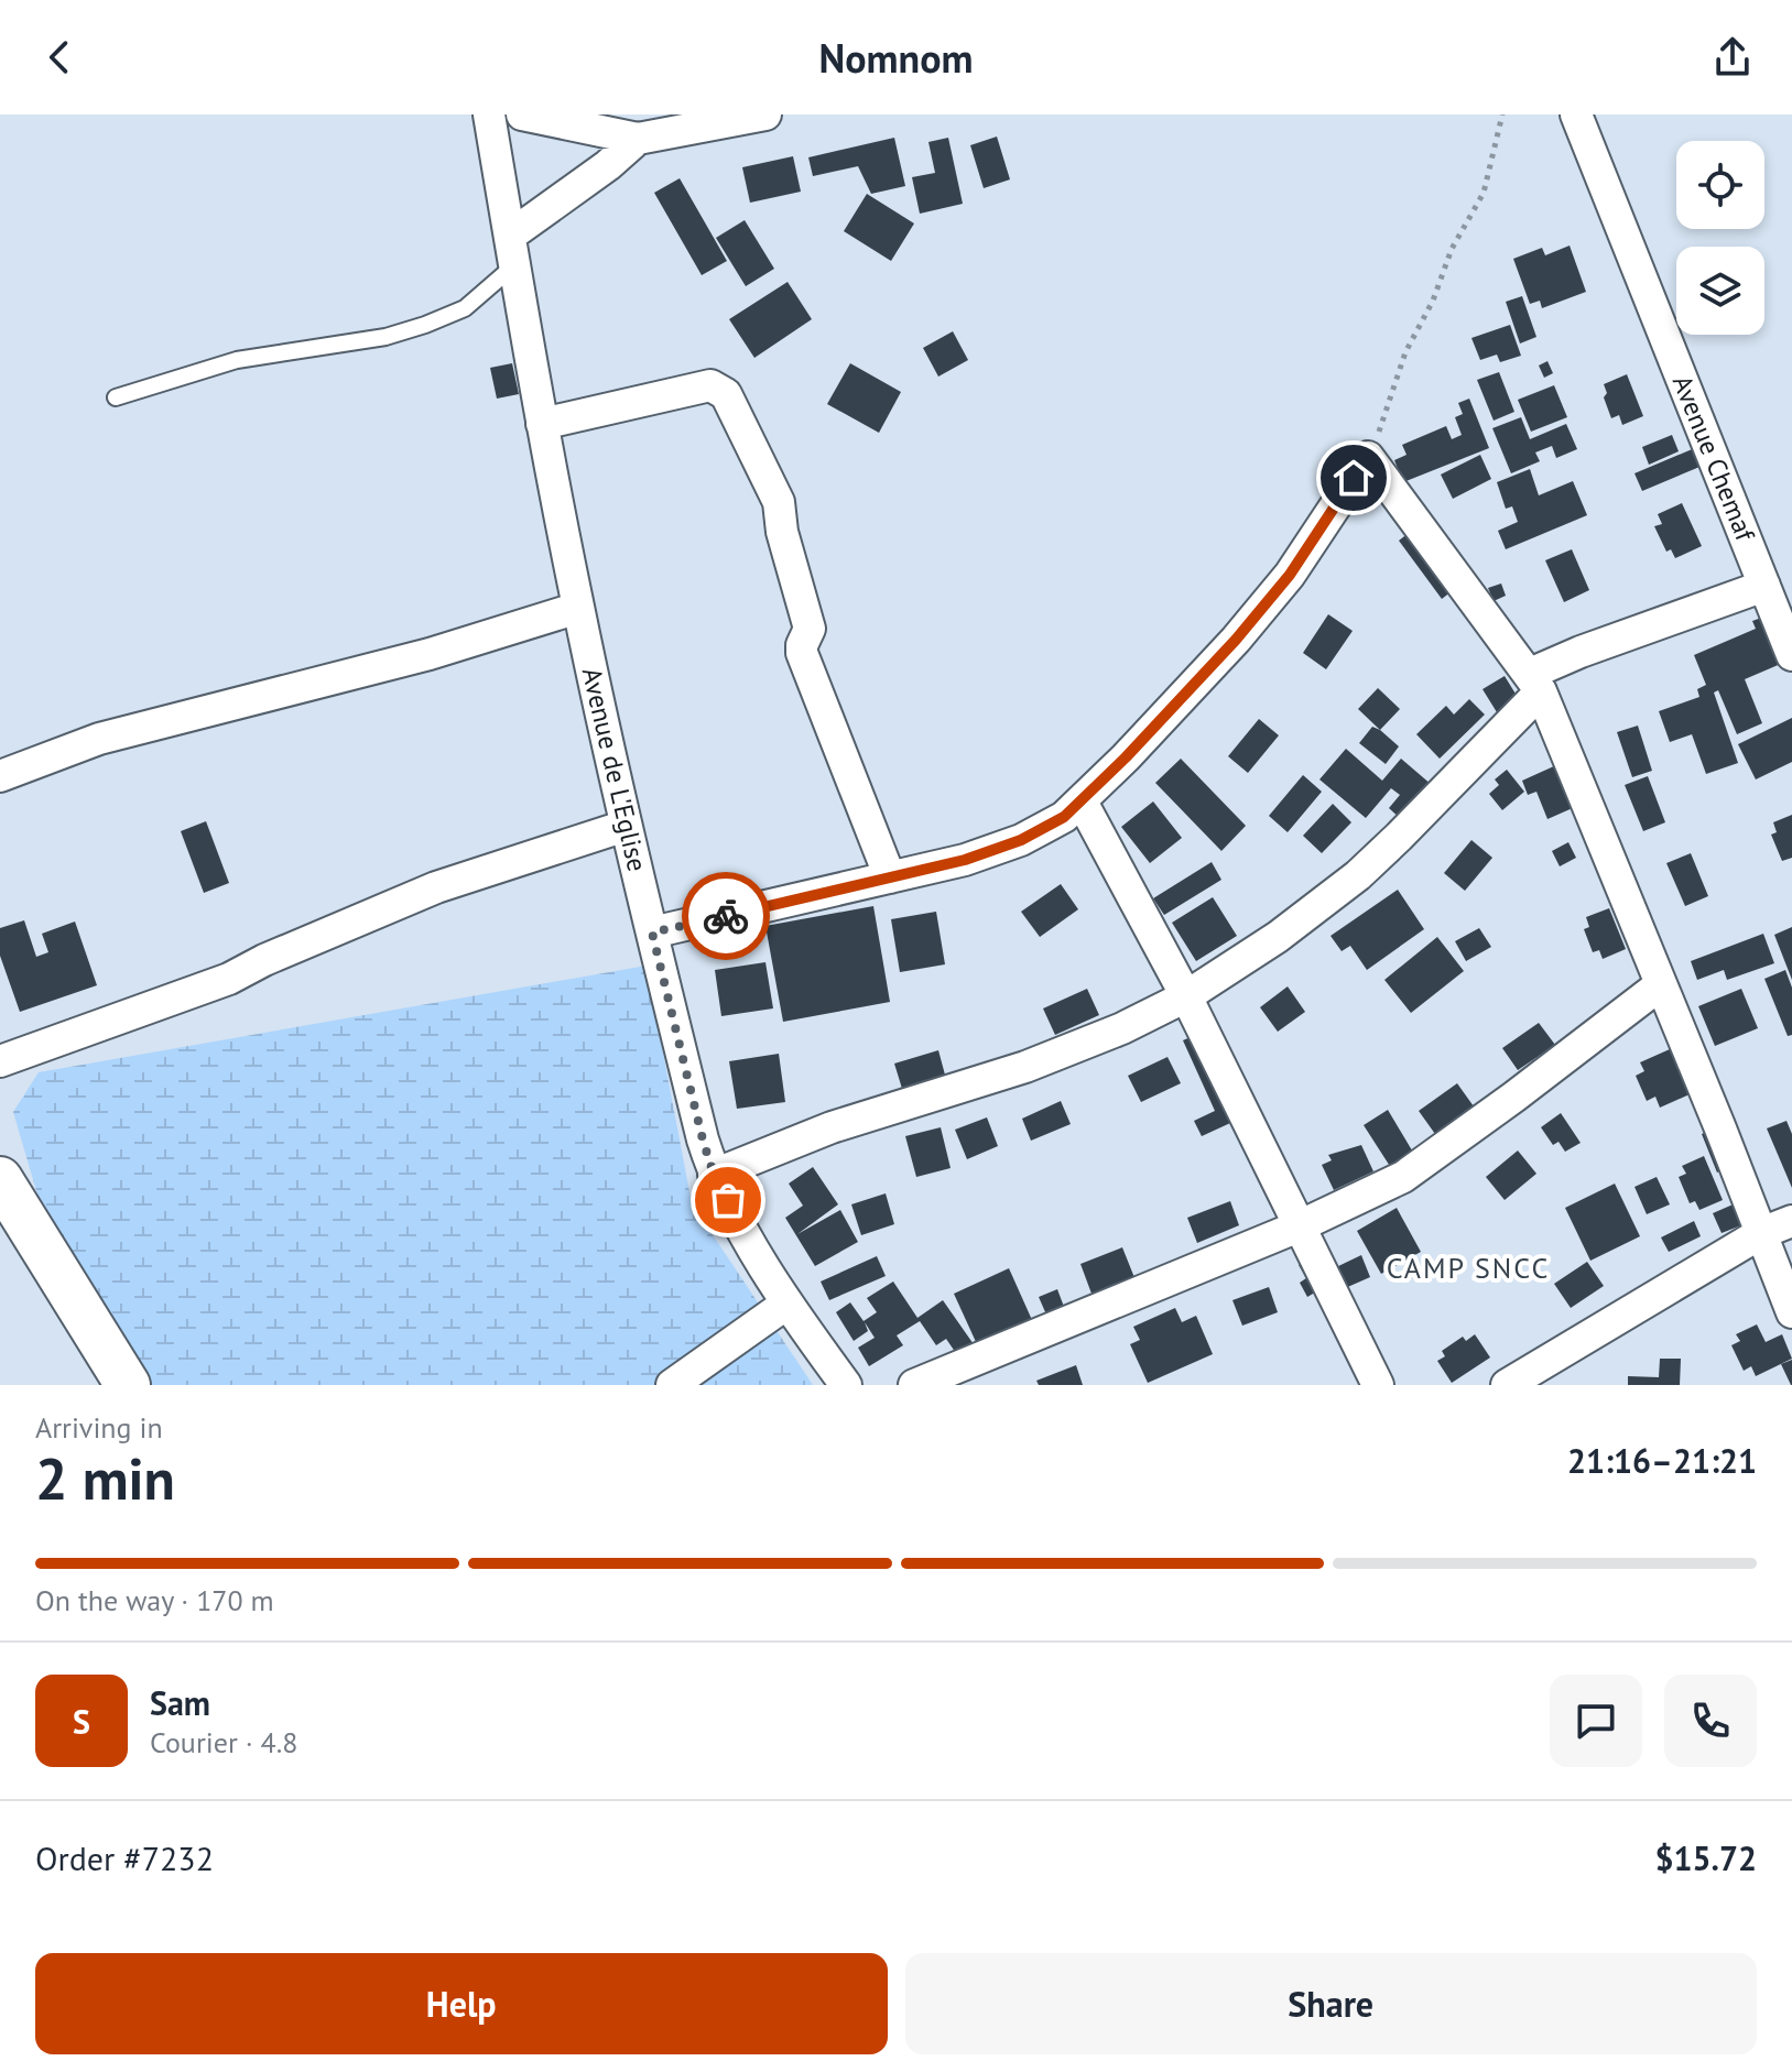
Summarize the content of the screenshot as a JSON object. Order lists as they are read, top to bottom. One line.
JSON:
{"streets":{"street":["Avenue Chemaf","Avenue de L'Eglise"]},"districts":["CAMP SNCC"],"page":{"header":"Nomnom","heading":["2 min","Arriving in","21:16–21:21"],"panel":["Sam","Courier · 4.8","Order #7232","$15.72"],"bar":"On the way · 170 m","round":"S","buttons":["Help","Share"]}}
